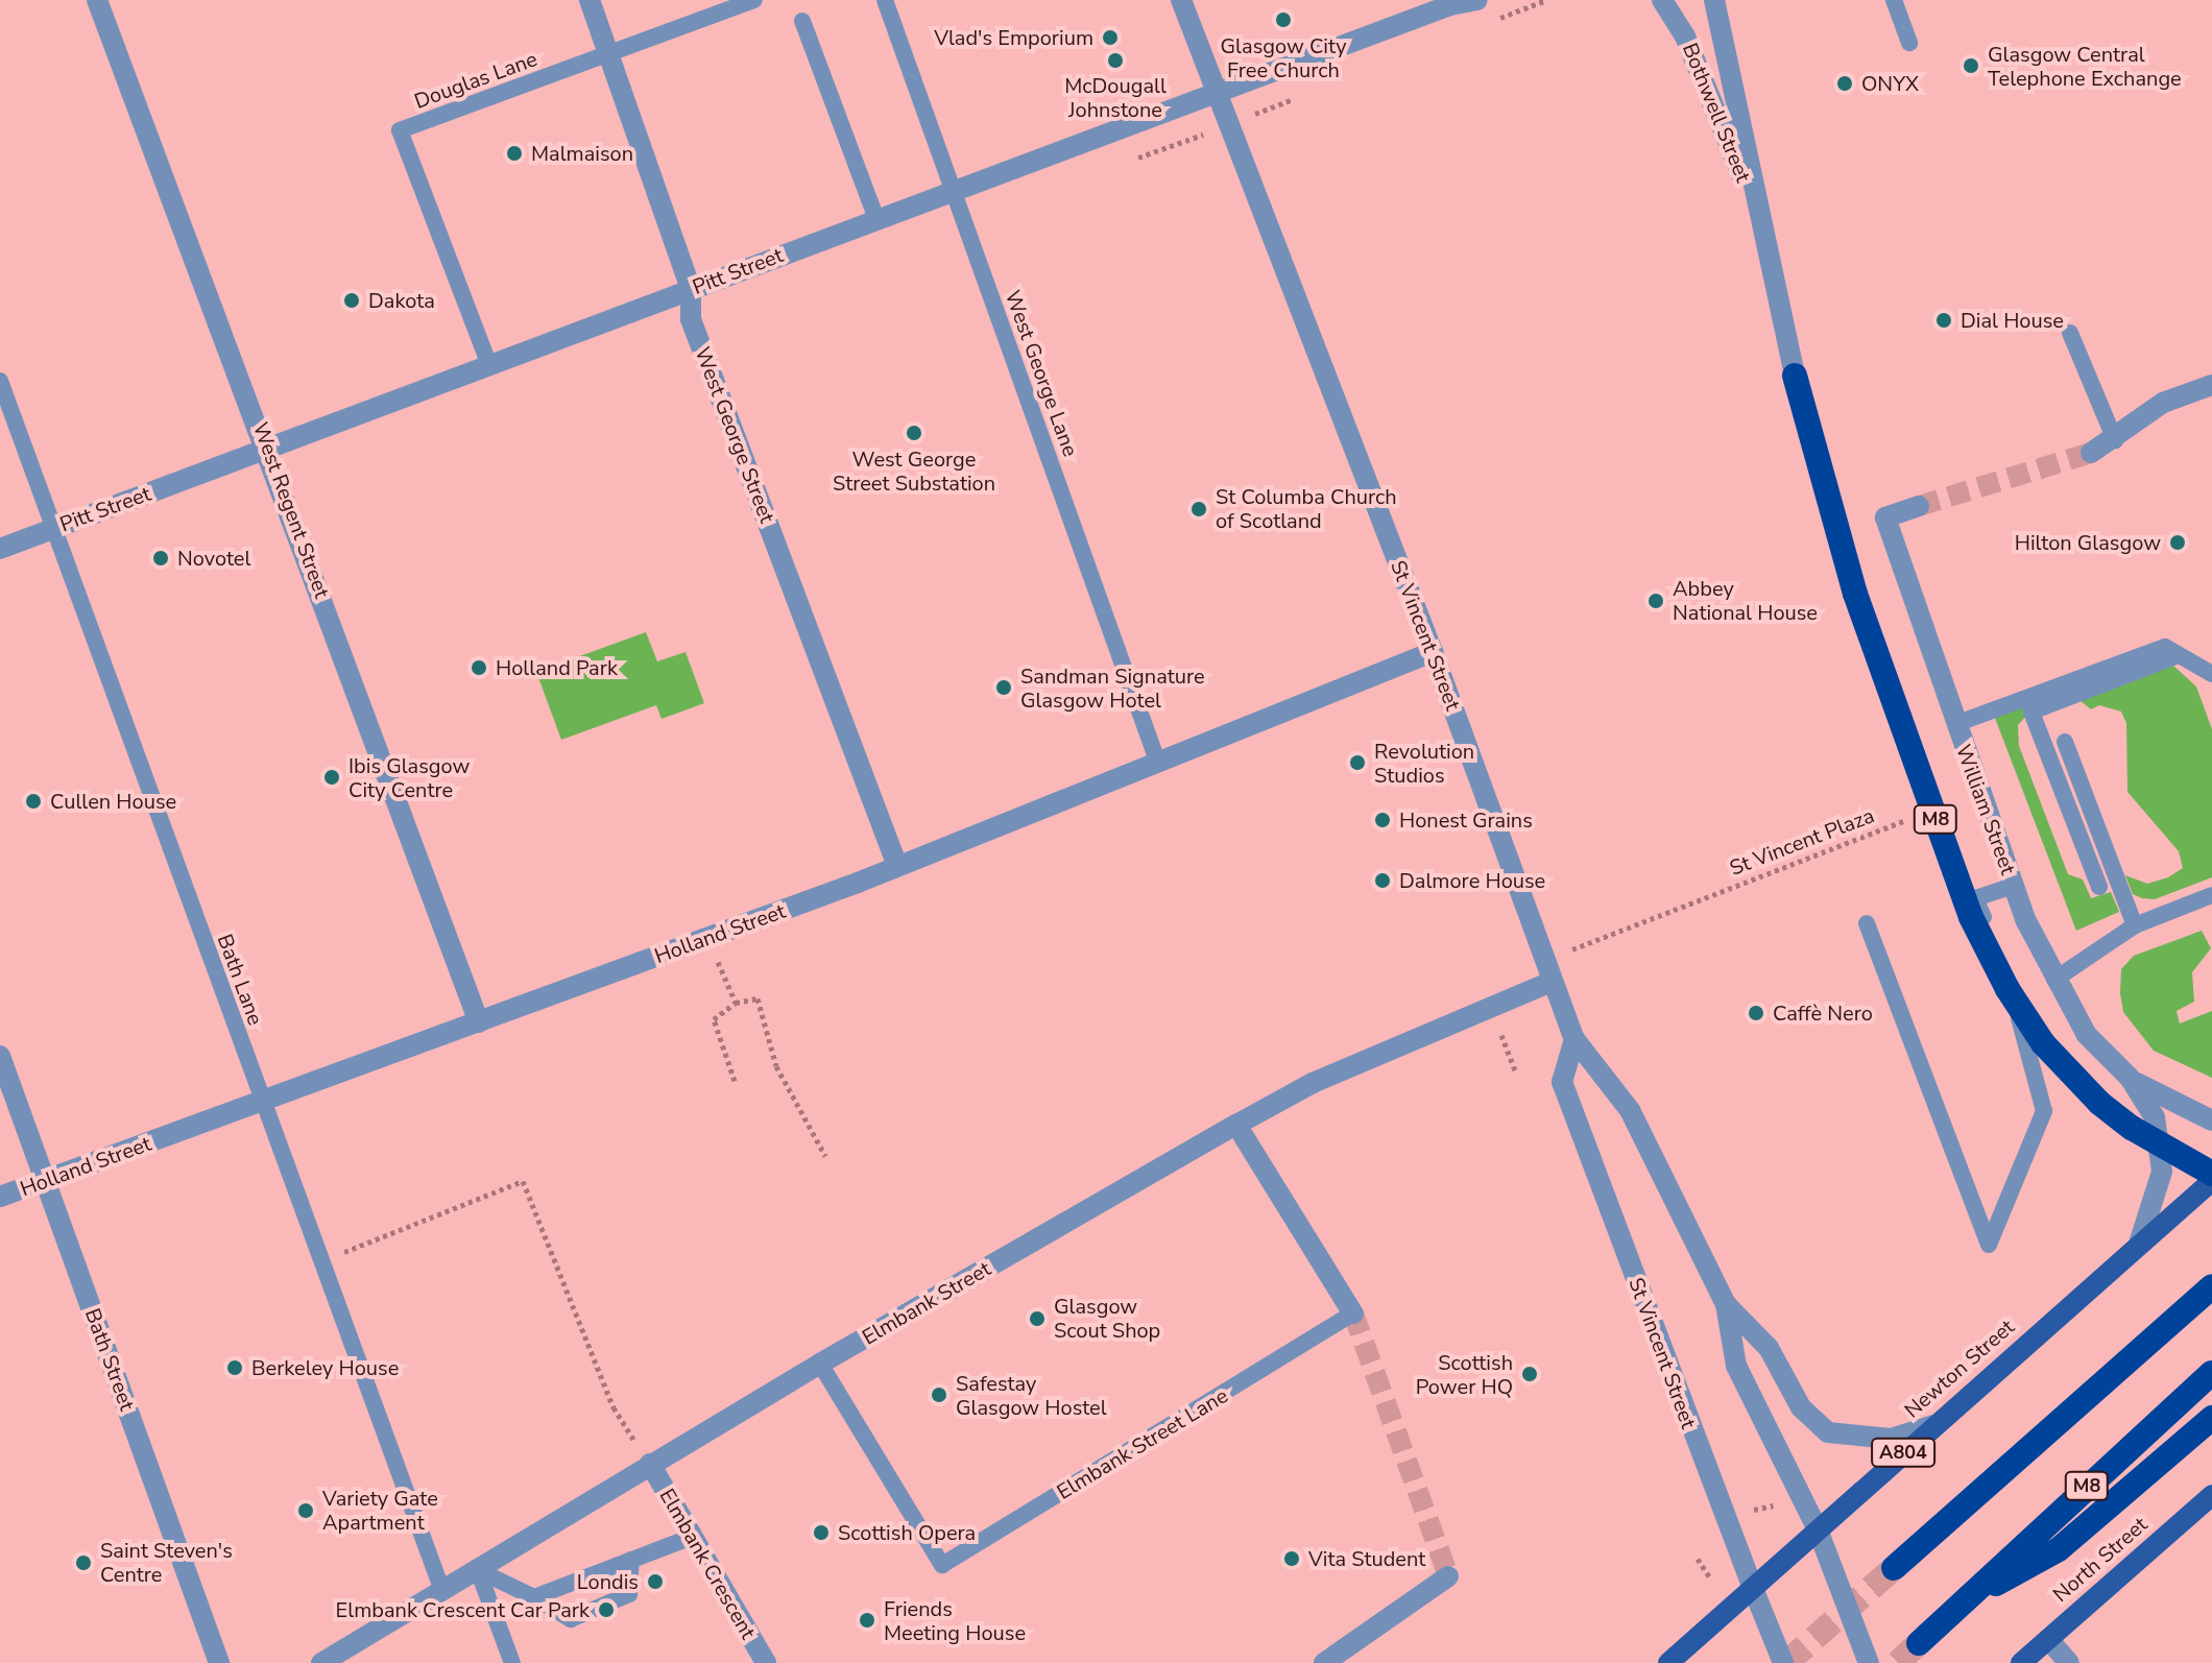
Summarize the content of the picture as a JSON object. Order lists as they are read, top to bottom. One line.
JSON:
{"streets":{"highway":["M8"],"main road":["Newton Street","A804","North Street"],"street":["Bothwell Street","Pitt Street","West George Street","West Regent Street","St Vincent Street","William Street","Holland Street","Elmbank Street","Bath Street","Elmbank Street Lane","Elmbank Crescent"],"lane":["Douglas Lane","West George Lane","Bath Lane"],"path":["St Vincent Plaza"]},"crossings":[["Douglas Lane","Pitt Street"],["Douglas Lane","West George Street"],["Bothwell Street","M8"],["Pitt Street","West George Lane"],["Pitt Street","West George Street"],["Pitt Street","West Regent Street"],["Pitt Street","St Vincent Street"],["Pitt Street","Bath Lane"],["West George Lane","Holland Street"],["West George Street","Holland Street"],["West Regent Street","Holland Street"],["St Vincent Street","St Vincent Plaza"],["St Vincent Street","Holland Street"],["St Vincent Street","Elmbank Street"],["St Vincent Street","Newton Street"],["William Street","Newton Street"],["Holland Street","Bath Lane"],["Holland Street","Bath Street"],["Bath Lane","Elmbank Street"],["Elmbank Street","Elmbank Street Lane"],["Elmbank Street","Elmbank Crescent"]],"places":["Glasgow City Free Church","Vlad's Emporium","McDougall Johnstone","Glasgow Central Telephone Exchange","ONYX","Malmaison","Dakota","Dial House","West George Street Substation","St Columba Church of Scotland","Hilton Glasgow","Novotel","Abbey National House","Holland Park","Sandman Signature Glasgow Hotel","Revolution Studios","Ibis Glasgow City Centre","Cullen House","Honest Grains","Dalmore House","Caffè Nero","Glasgow Scout Shop","Berkeley House","Scottish Power HQ","Safestay Glasgow Hostel","Variety Gate Apartment","Scottish Opera","Vita Student","Saint Steven's Centre","Londis","Elmbank Crescent Car Park","Friends Meeting House"]}
